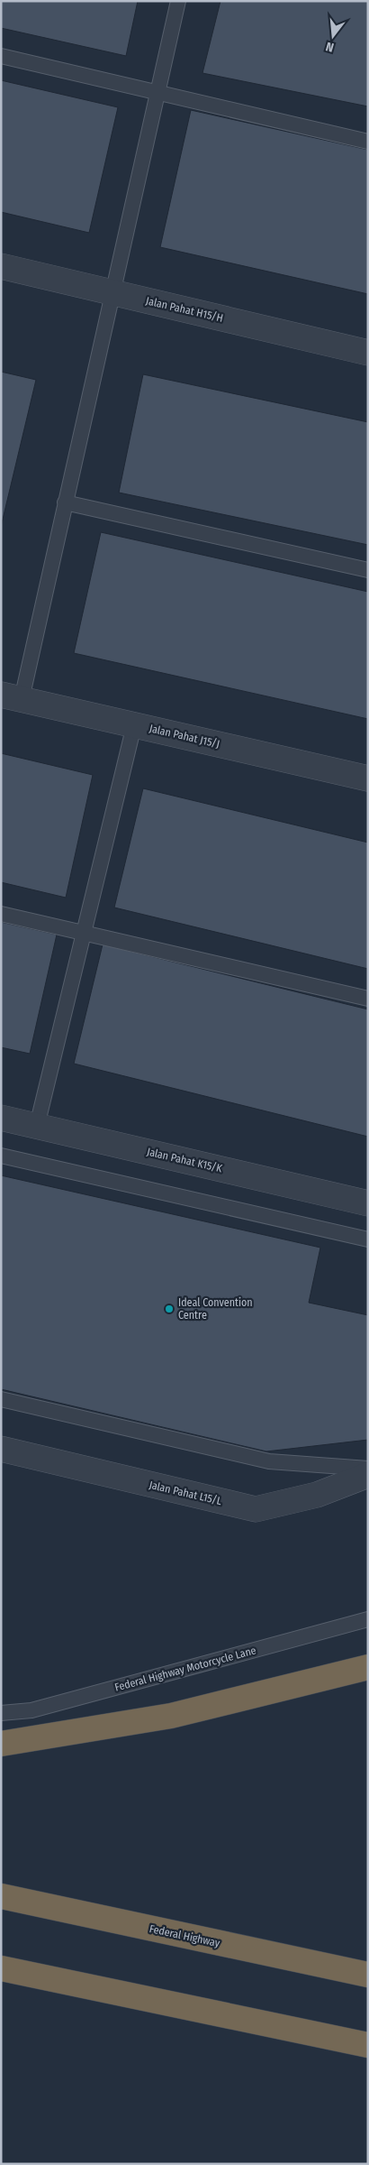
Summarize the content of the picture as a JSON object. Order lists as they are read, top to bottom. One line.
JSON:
{"streets":{"highway":["Federal Highway"],"street":["Jalan Pahat H15/H","Jalan Pahat J15/J","Jalan Pahat K15/K","Jalan Pahat L15/L"],"lane":["Federal Highway Motorcycle Lane"]},"places":["Ideal Convention Centre"],"north":"bottom"}
